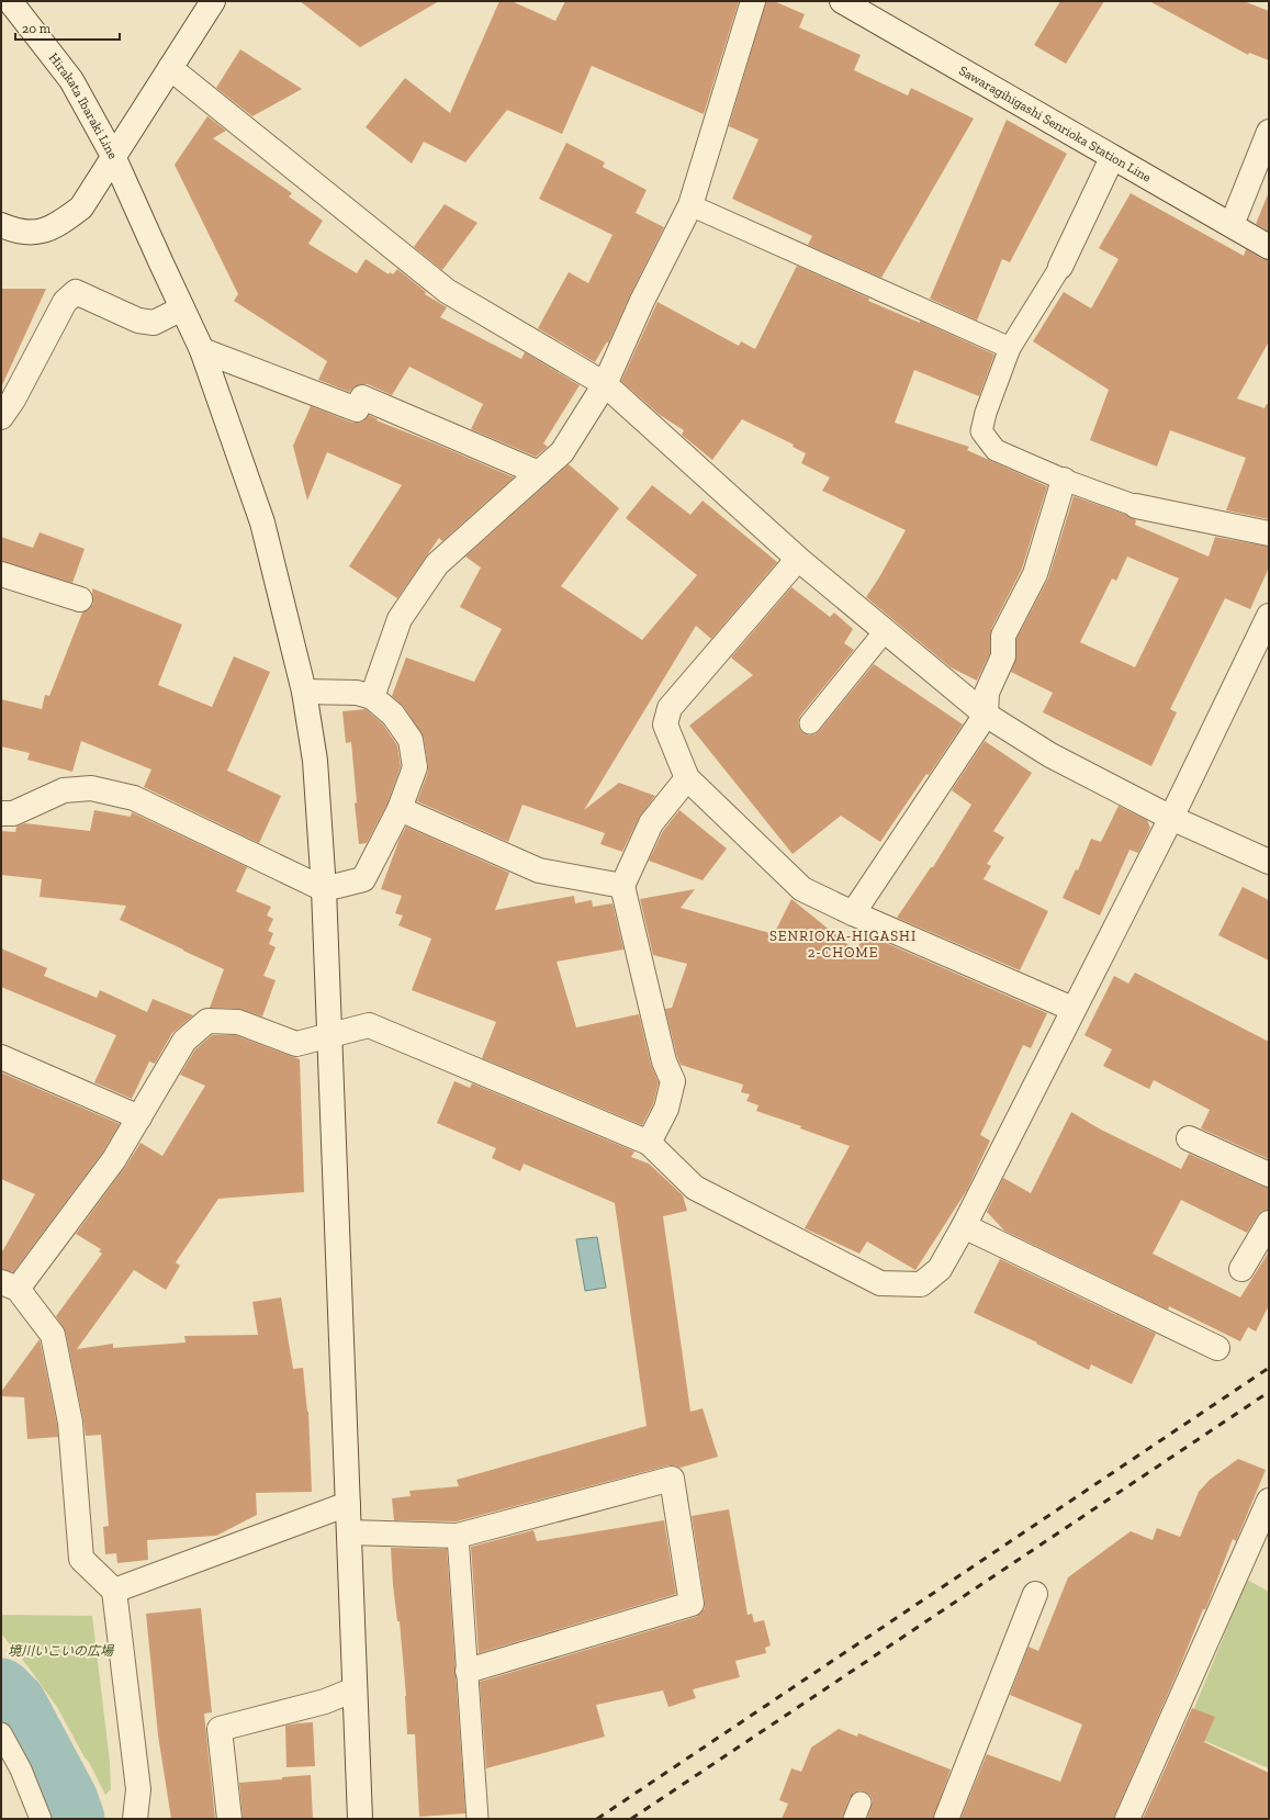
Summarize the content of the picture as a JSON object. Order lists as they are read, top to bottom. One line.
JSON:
{"streets":{"street":["Hirakata Ibaraki Line","Sawaragihigashi Senrioka Station Line"]},"districts":["SENRIOKA-HIGASHI 2-CHOME"],"parks":["境川いこいの広場"],"scale_bar":"20 m"}
